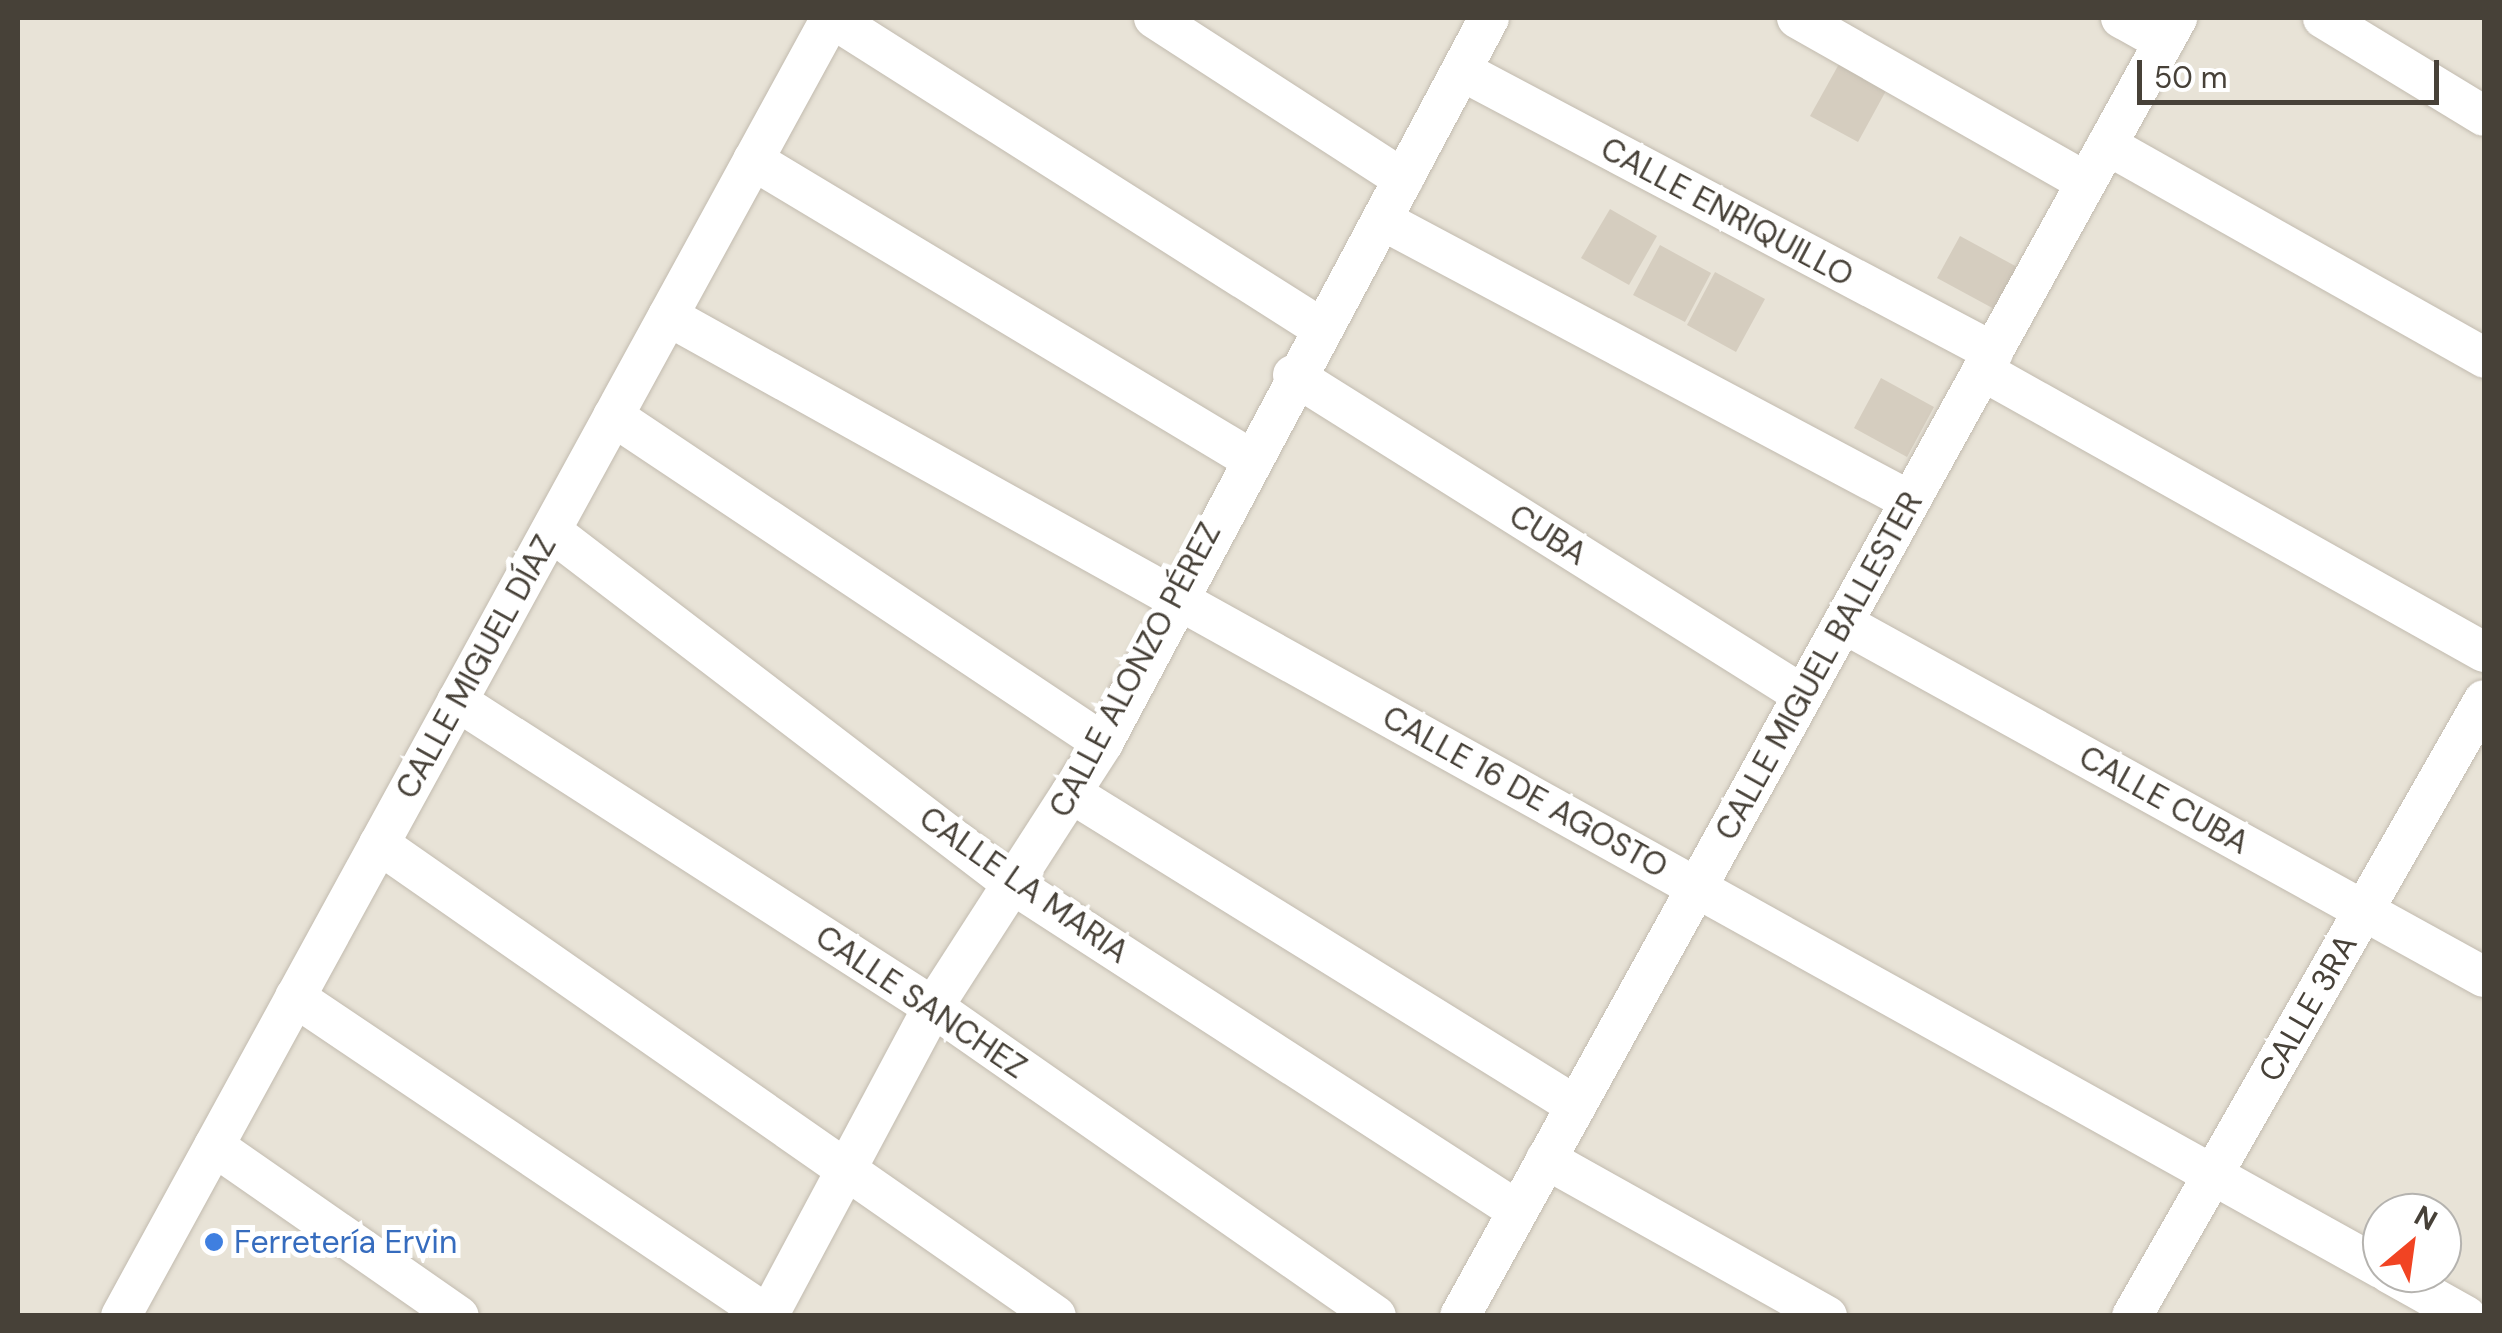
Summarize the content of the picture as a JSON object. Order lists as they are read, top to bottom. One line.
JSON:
{"streets":{"street":["CALLE ENRIQUILLO","CUBA","CALLE MIGUEL BALLESTER","CALLE MIGUEL DÍAZ","CALLE ALONZO PÉREZ","CALLE 16 DE AGOSTO","CALLE CUBA","CALLE LA MARIA","CALLE SANCHEZ","CALLE 3RA"]},"crossings":[["CALLE ENRIQUILLO","CALLE MIGUEL BALLESTER"],["CALLE ENRIQUILLO","CALLE ALONZO PÉREZ"],["CUBA","CALLE MIGUEL BALLESTER"],["CUBA","CALLE ALONZO PÉREZ"],["CALLE MIGUEL BALLESTER","CALLE 16 DE AGOSTO"],["CALLE MIGUEL BALLESTER","CALLE CUBA"],["CALLE MIGUEL BALLESTER","CALLE LA MARIA"],["CALLE MIGUEL DÍAZ","CALLE 16 DE AGOSTO"],["CALLE MIGUEL DÍAZ","CALLE LA MARIA"],["CALLE MIGUEL DÍAZ","CALLE SANCHEZ"],["CALLE ALONZO PÉREZ","CALLE 16 DE AGOSTO"],["CALLE ALONZO PÉREZ","CALLE LA MARIA"],["CALLE ALONZO PÉREZ","CALLE SANCHEZ"],["CALLE 16 DE AGOSTO","CALLE 3RA"],["CALLE CUBA","CALLE 3RA"]],"places":["Ferretería Ervin"],"scale_bar":"50 m","north":"top right"}
